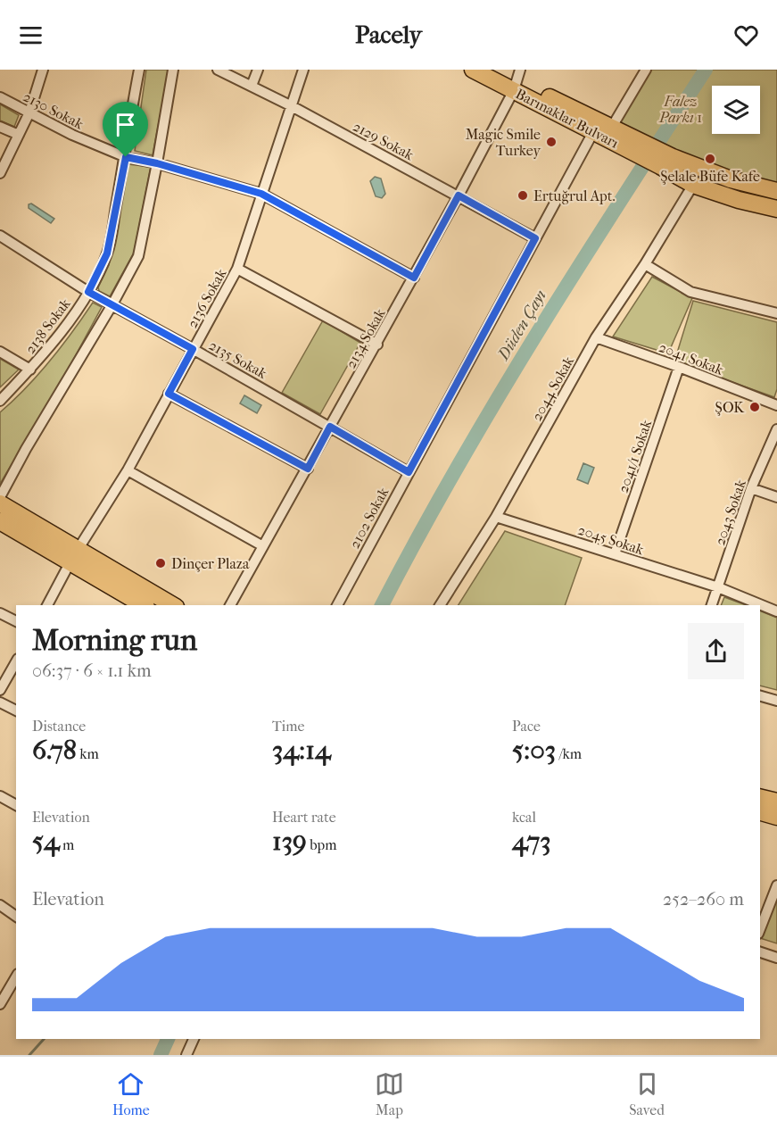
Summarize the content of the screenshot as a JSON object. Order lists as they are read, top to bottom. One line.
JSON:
{"streets":{"main road":["Barınaklar Bulvarı"],"street":["2130 Sokak","2129 Sokak","2136 Sokak","2138 Sokak","2134 Sokak","2041 Sokak","2135 Sokak","2044 Sokak","2041/1 Sokak","2043 Sokak","2102 Sokak","2045 Sokak"]},"crossings":[["2130 Sokak","2136 Sokak"],["2130 Sokak","2138 Sokak"],["2130 Sokak","2134 Sokak"],["Barınaklar Bulvarı","2134 Sokak"],["Barınaklar Bulvarı","2102 Sokak"],["2129 Sokak","2136 Sokak"],["2129 Sokak","2134 Sokak"],["2129 Sokak","2102 Sokak"],["2136 Sokak","2135 Sokak"],["2138 Sokak","2135 Sokak"],["2134 Sokak","2135 Sokak"],["2041 Sokak","2044 Sokak"],["2041 Sokak","2041/1 Sokak"],["2135 Sokak","2102 Sokak"],["2044 Sokak","2045 Sokak"],["2041/1 Sokak","2045 Sokak"],["2043 Sokak","2045 Sokak"]],"water":["Düden Çayı"],"parks":["Falez Parkı 1"],"places":["Magic Smile Turkey","Şelale Büfe Kafe","Ertuğrul Apt.","ŞOK","Dinçer Plaza"],"page":{"header":"Pacely","heading":["Morning run","06:37 · 6 × 1.1 km"],"stats":[["Distance","6.78 km"],["Time","34:14"],["Pace","5:03 /km"],["Elevation","54 m"],["Heart rate","139 bpm"],["kcal","473"]],"chart":["Elevation","252–260 m"],"tabs":["Home","Map","Saved"]}}
